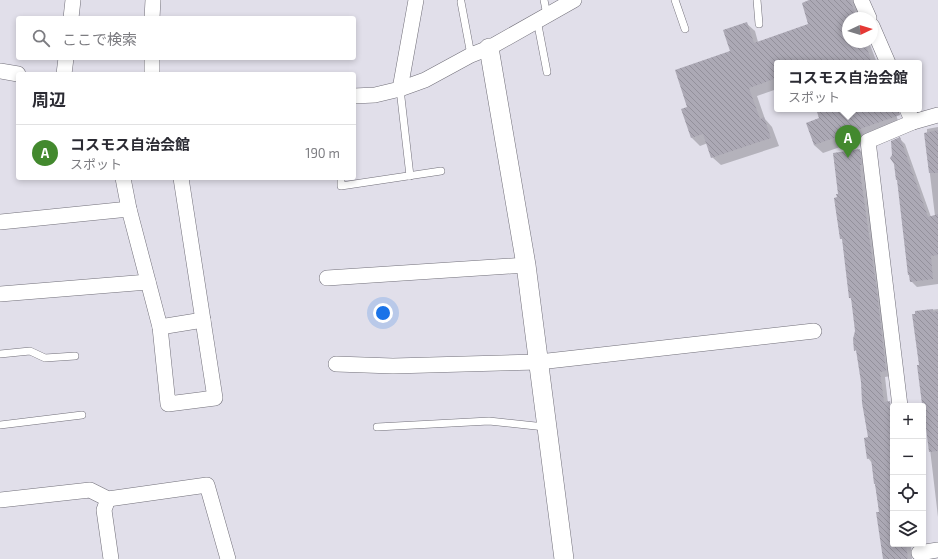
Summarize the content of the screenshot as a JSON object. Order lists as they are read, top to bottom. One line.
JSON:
{"north":"right","page":{"search":"ここで検索","popup":["コスモス自治会館","スポット"],"heading":"周辺","list":[{"mark":"A","name":"コスモス自治会館","note":"スポット","value":"190 m"}],"pins":"A","map_buttons":["+","−"]}}
